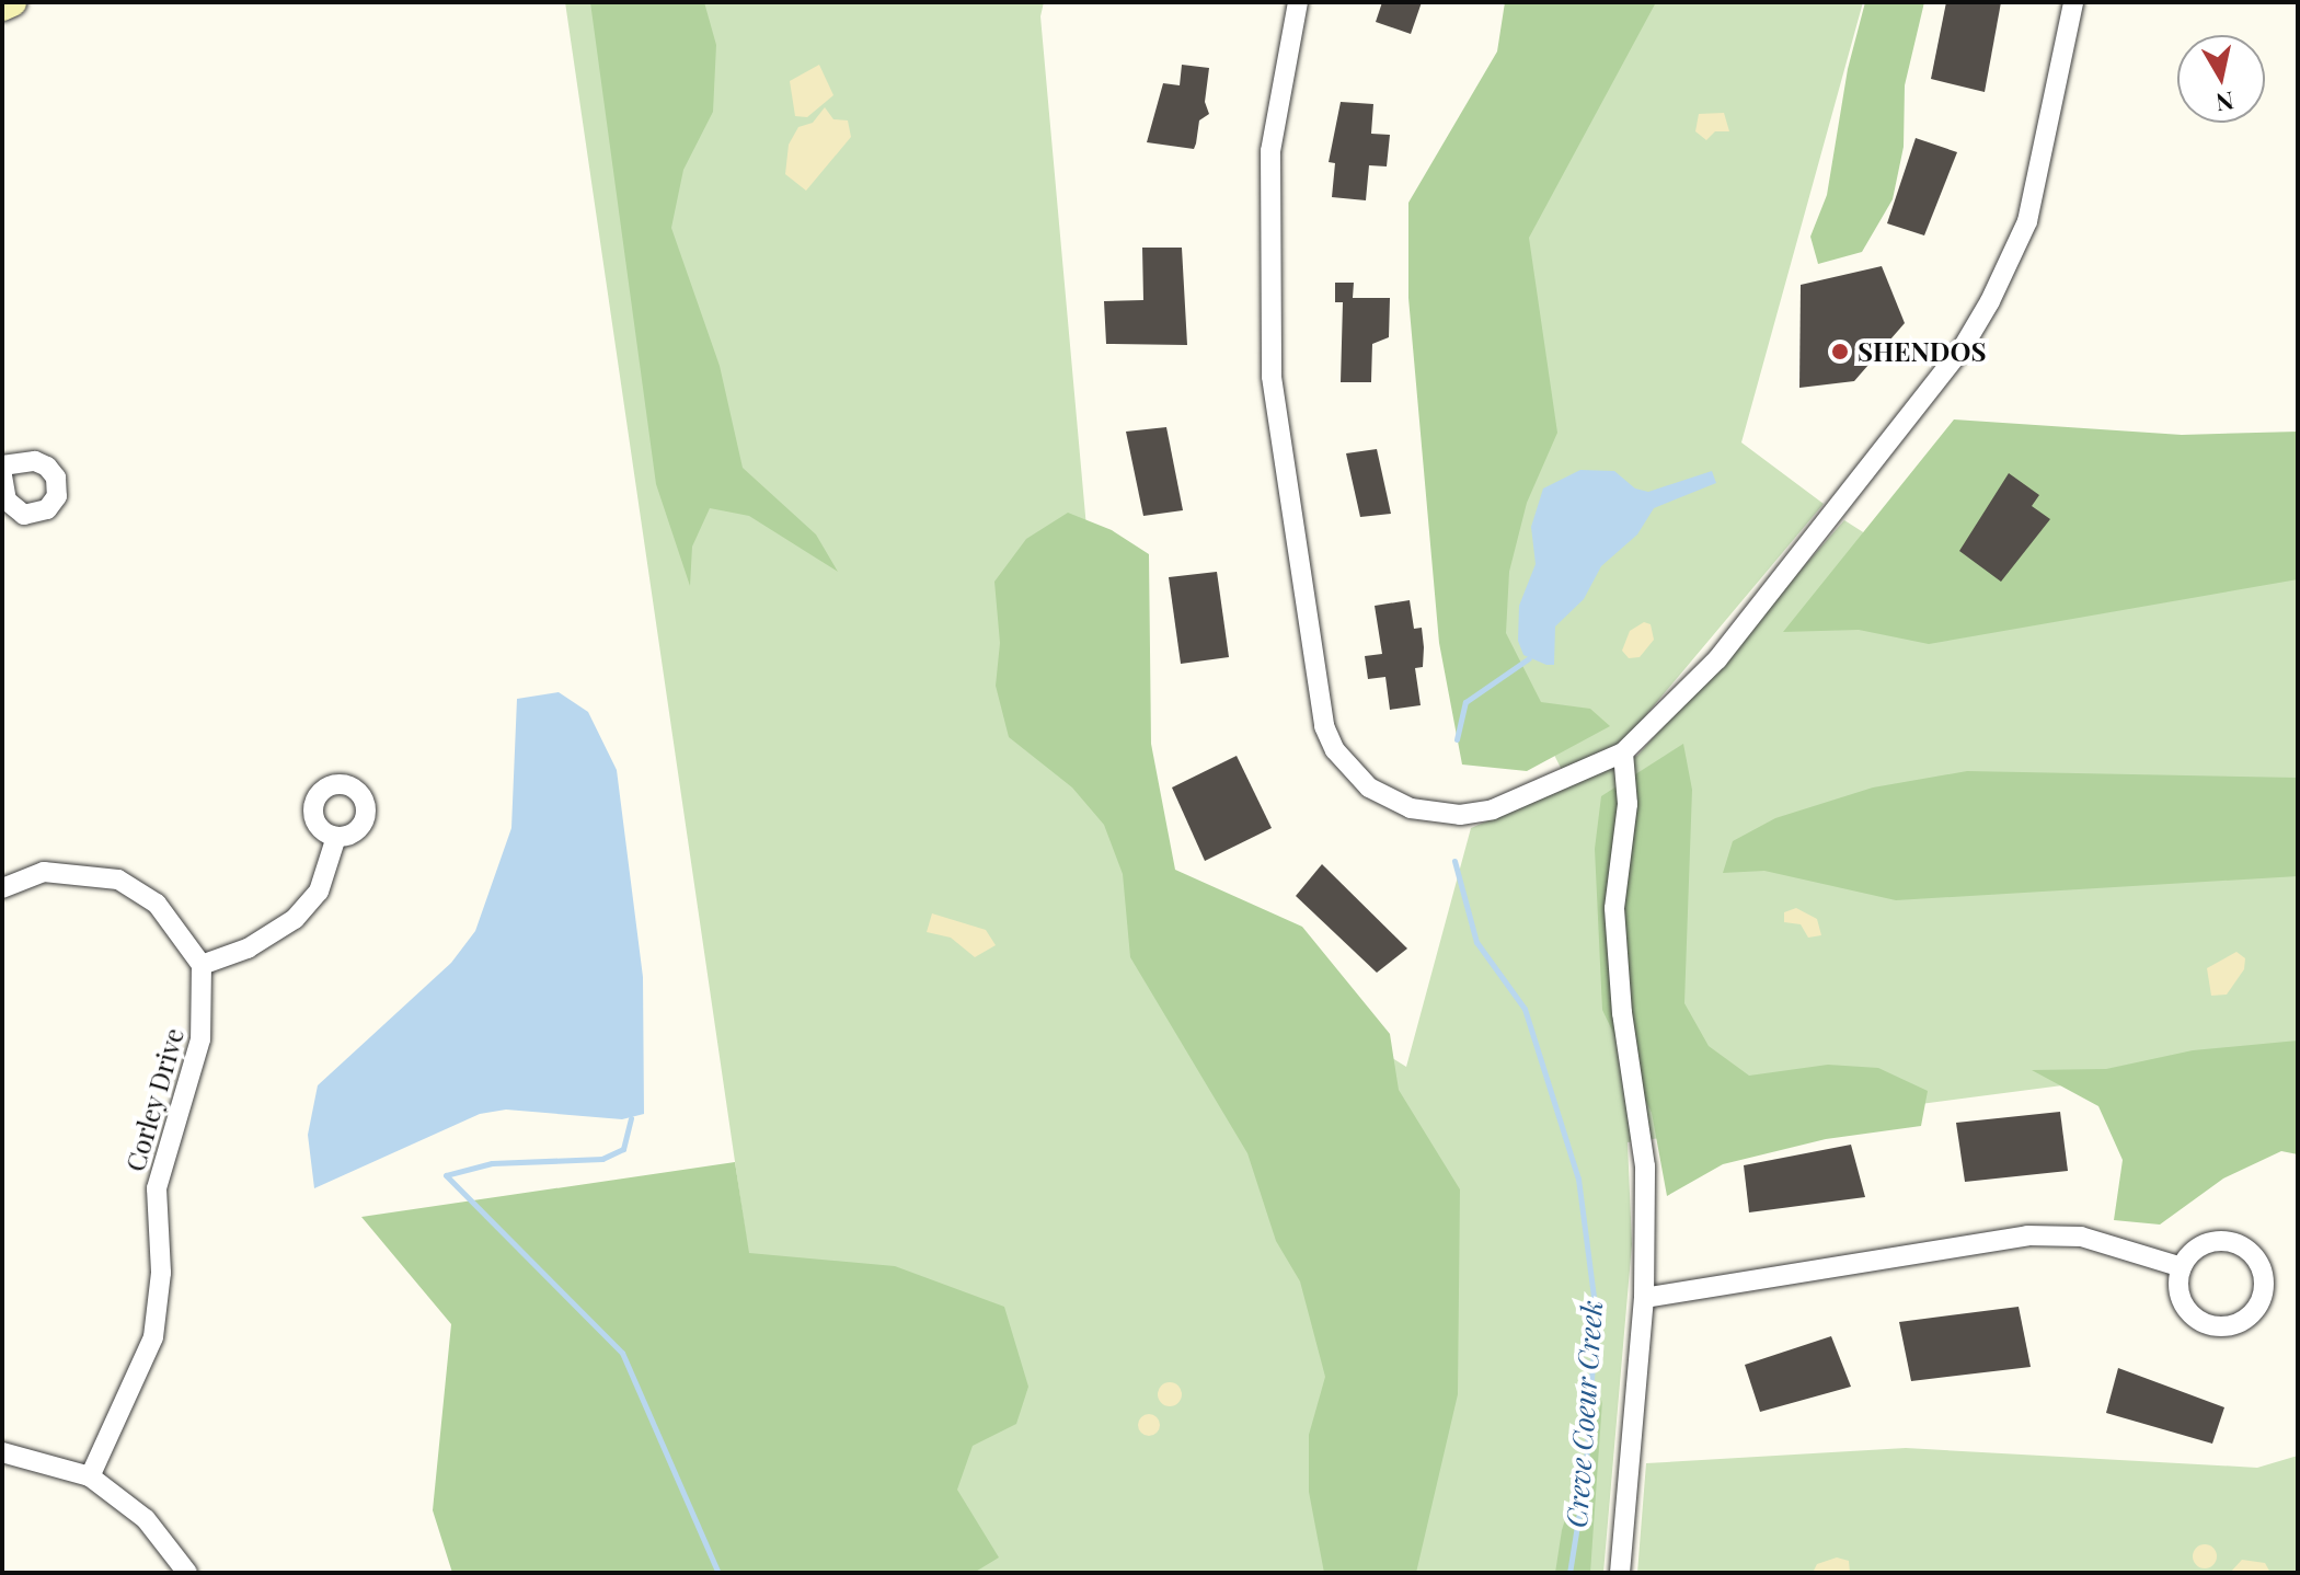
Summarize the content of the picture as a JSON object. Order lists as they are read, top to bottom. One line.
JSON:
{"streets":{"street":["Corley Drive"]},"water":["Creve Coeur Creek"],"places":["SHENDOS"],"north":"bottom"}
